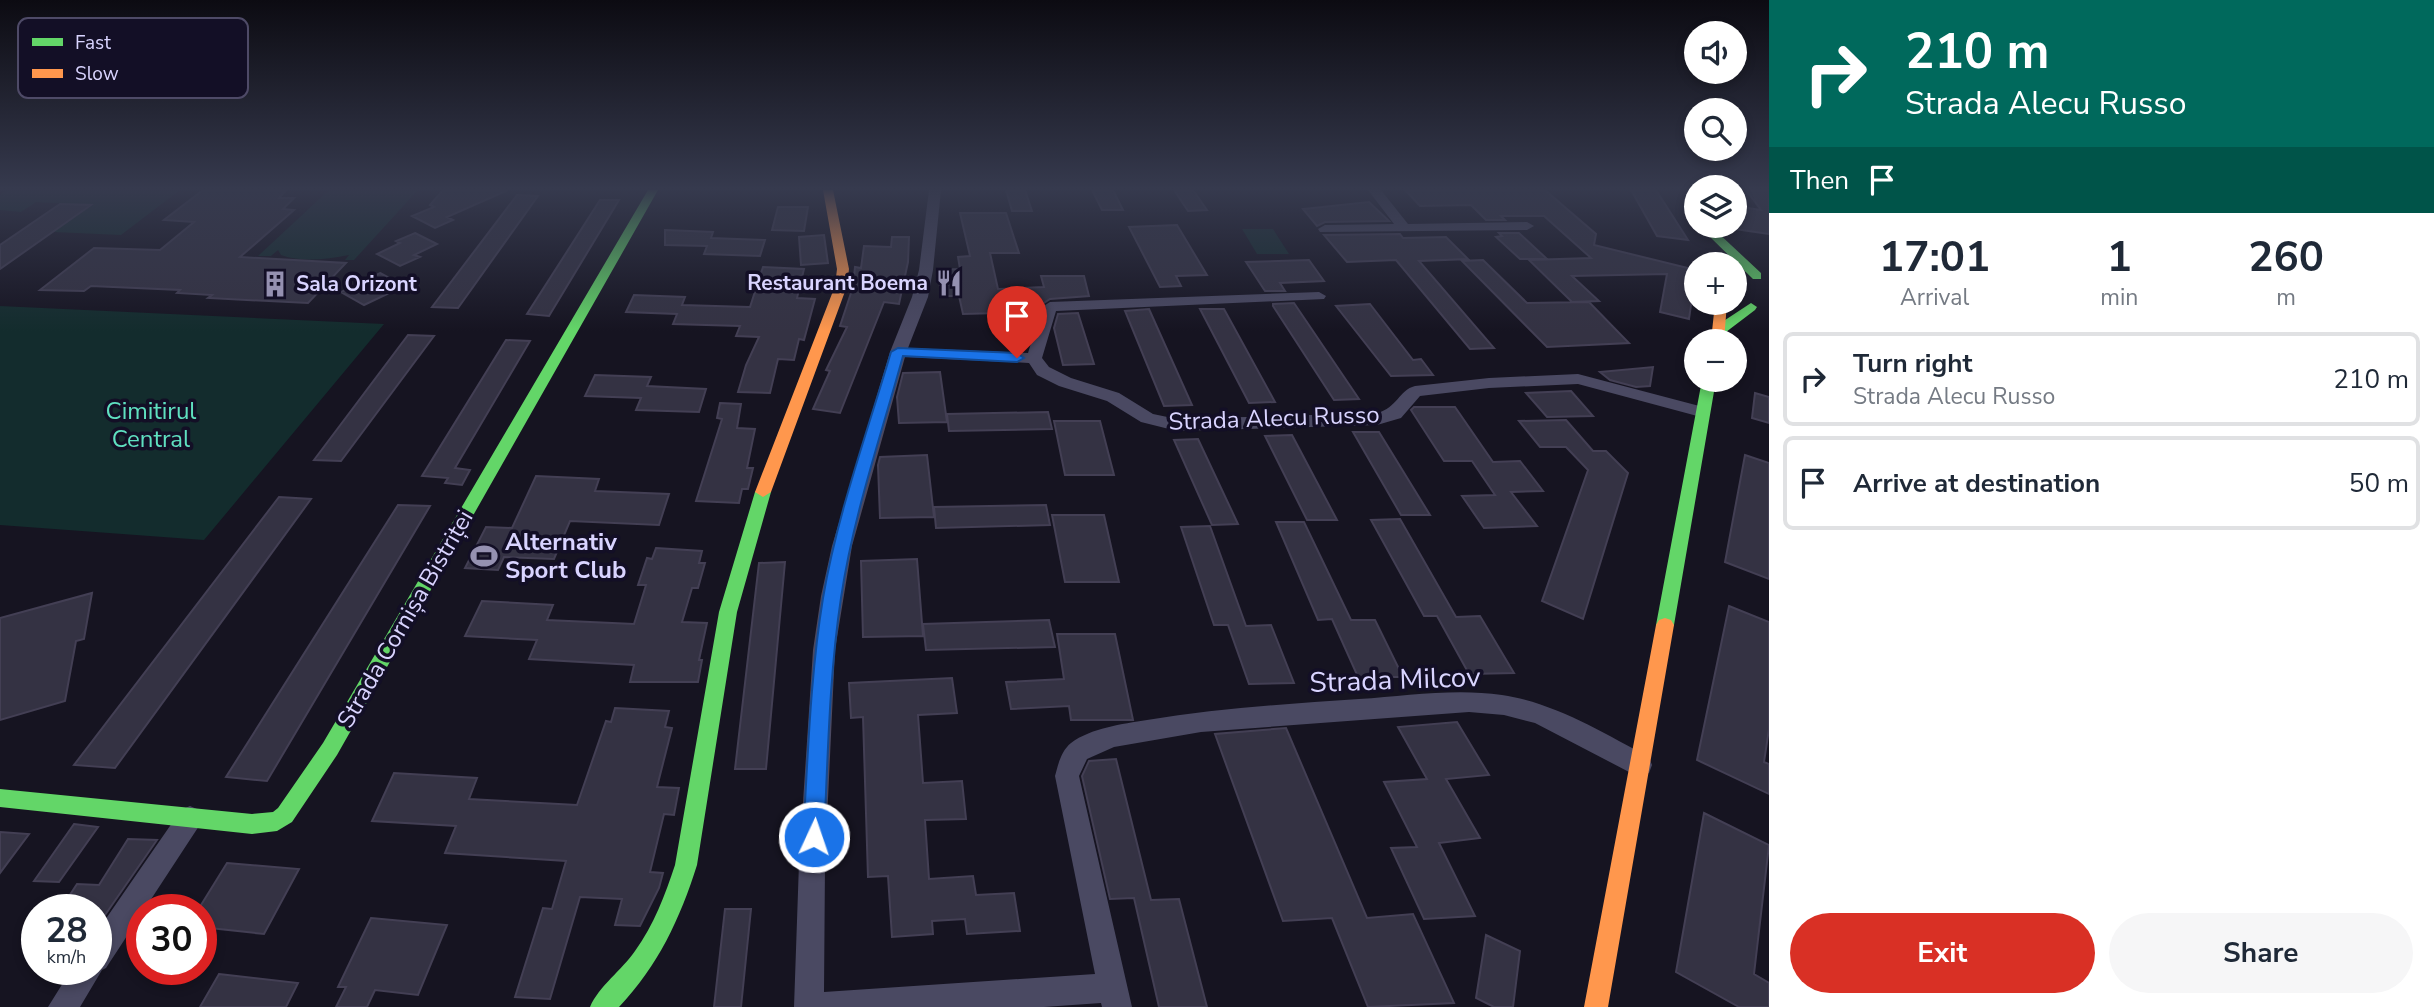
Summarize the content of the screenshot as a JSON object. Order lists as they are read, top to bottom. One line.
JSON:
{"streets":{"street":["Strada Alecu Russo","Strada Cornișa Bistriței","Strada Milcov"]},"parks":["Cimitirul Central"],"places":{"restaurant":["Restaurant Boema"],"building":["Sala Orizont"],"sports":["Alternativ Sport Club"]},"legend":["Fast","Slow"],"page":{"turn":["210 m","Strada Alecu Russo"],"map_buttons":["+","−"],"then":"Then","eta":["17:01","Arrival","1","min","260","m"],"list":[{"name":"Turn right","note":"Strada Alecu Russo","value":"210 m"},{"name":"Arrive at destination","value":"50 m"}],"speed":"28 km/h","limit":"30","buttons":["Exit","Share"]}}
